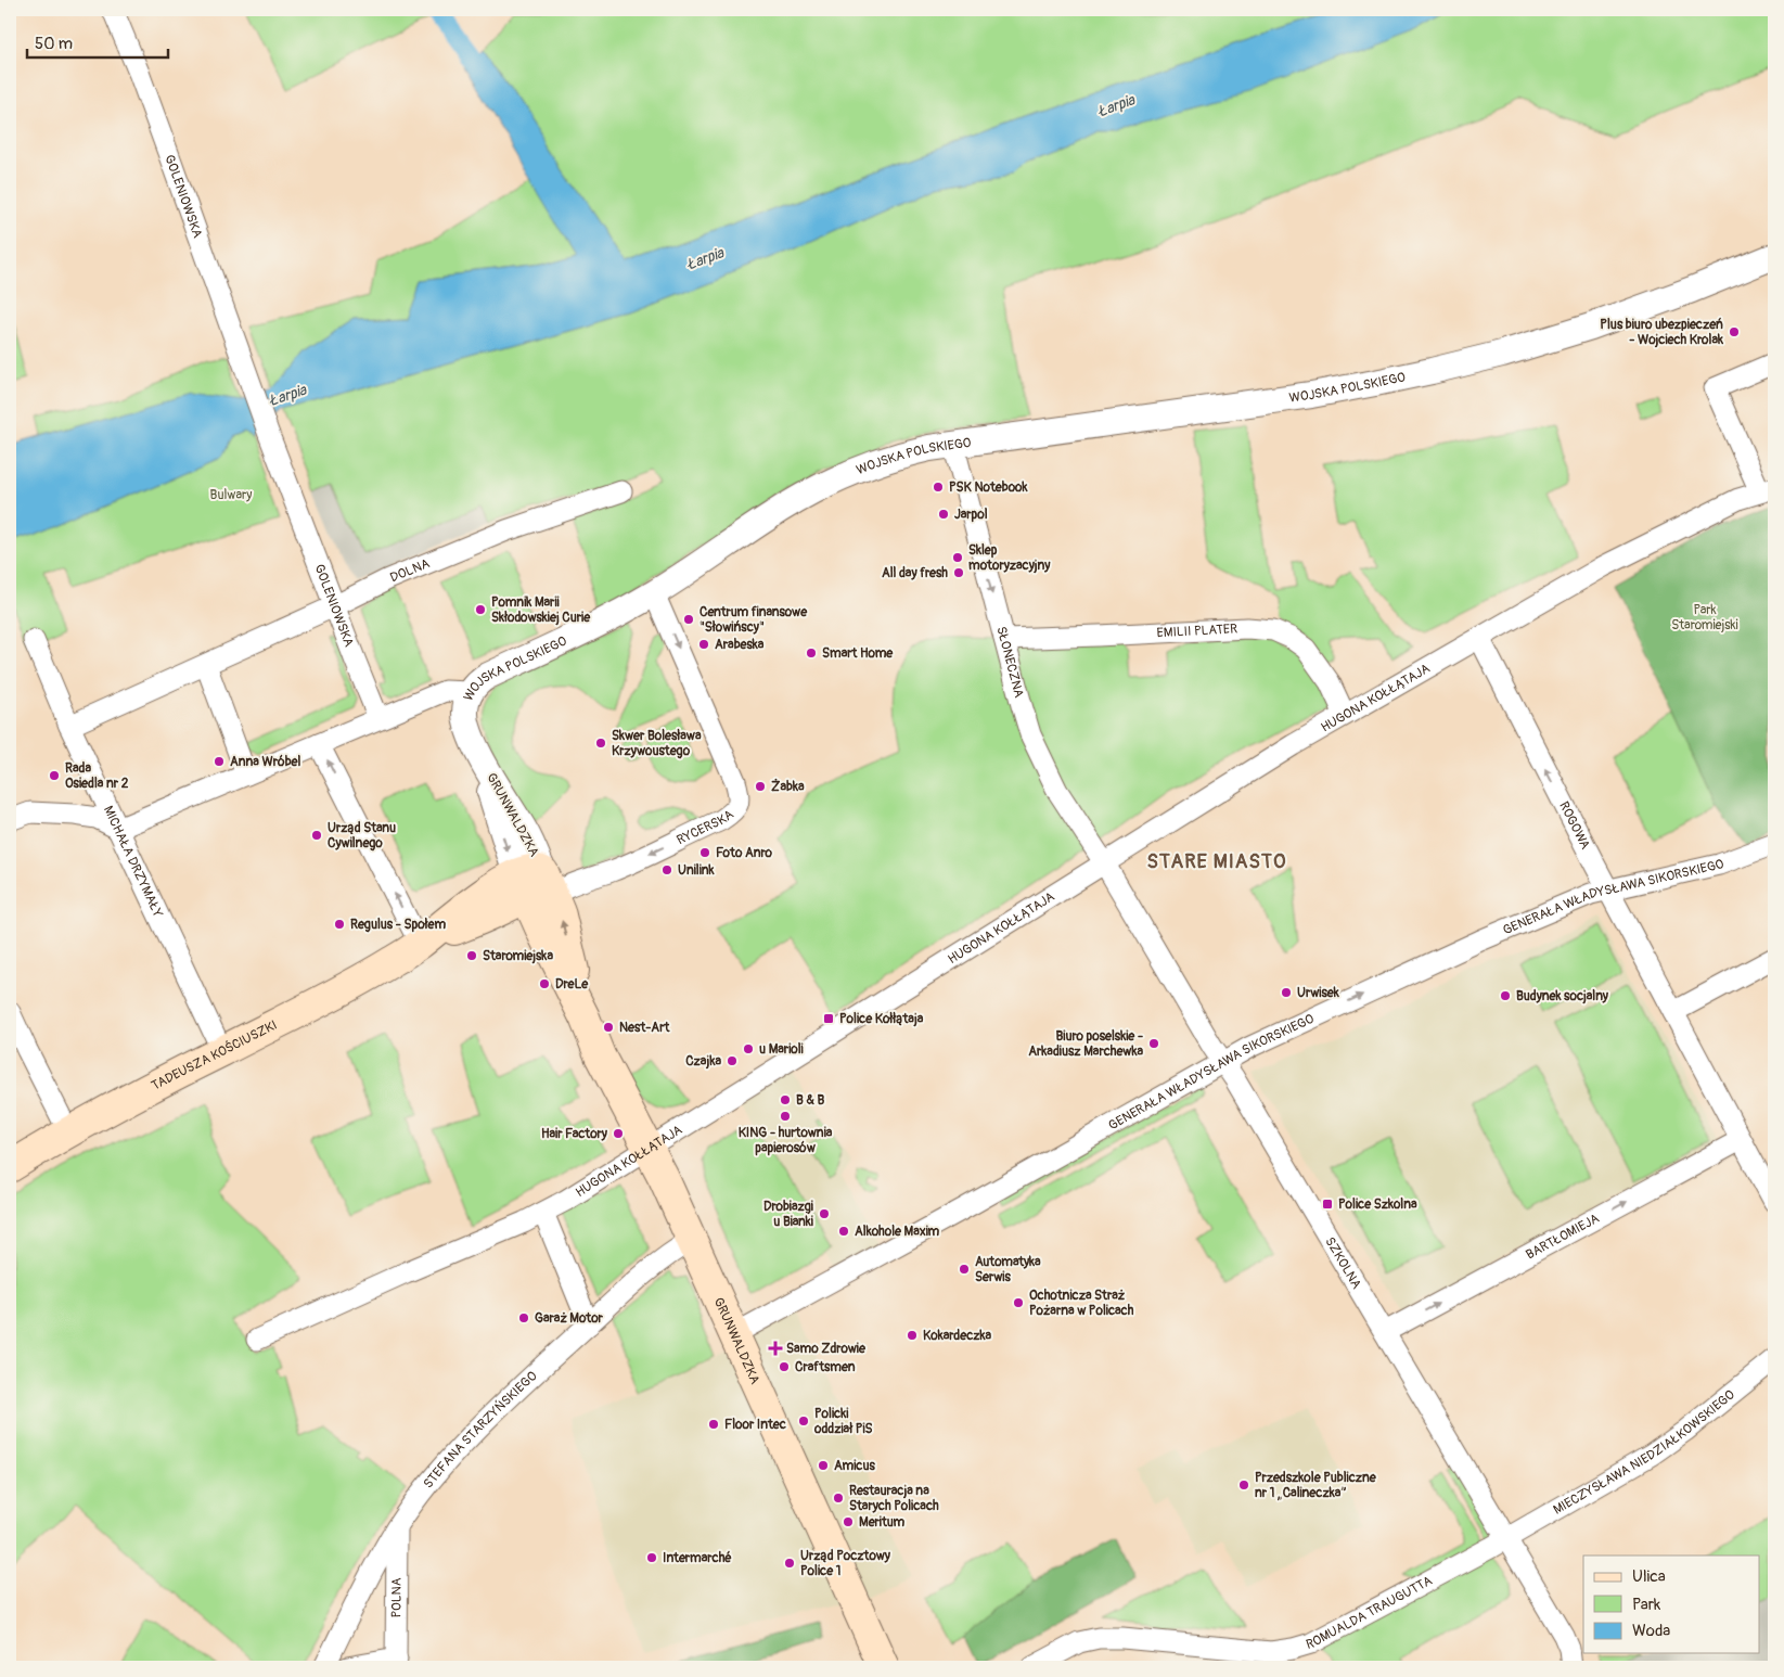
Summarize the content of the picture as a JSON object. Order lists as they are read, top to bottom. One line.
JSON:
{"streets":{"main road":["GRUNWALDZKA","TADEUSZA KOŚCIUSZKI"],"street":["GOLENIOWSKA","WOJSKA POLSKIEGO","DOLNA","EMILII PLATER","SŁONECZNA","HUGONA KOŁŁĄTAJA","RYCERSKA","ROGOWA","MICHAŁA DRZYMAŁY","GENERAŁA WŁADYSŁAWA SIKORSKIEGO","BARTŁOMIEJA","SZKOLNA","STEFANA STARZYŃSKIEGO","MIECZYSŁAWA NIEDZIAŁKOWSKIEGO","POLNA","ROMUALDA TRAUGUTTA"]},"crossings":[["GOLENIOWSKA","WOJSKA POLSKIEGO"],["GOLENIOWSKA","DOLNA"],["WOJSKA POLSKIEGO","SŁONECZNA"],["WOJSKA POLSKIEGO","GRUNWALDZKA"],["WOJSKA POLSKIEGO","RYCERSKA"],["WOJSKA POLSKIEGO","MICHAŁA DRZYMAŁY"],["DOLNA","MICHAŁA DRZYMAŁY"],["EMILII PLATER","SŁONECZNA"],["EMILII PLATER","HUGONA KOŁŁĄTAJA"],["SŁONECZNA","HUGONA KOŁŁĄTAJA"],["SŁONECZNA","SZKOLNA"],["HUGONA KOŁŁĄTAJA","GRUNWALDZKA"],["HUGONA KOŁŁĄTAJA","ROGOWA"],["HUGONA KOŁŁĄTAJA","SZKOLNA"],["GRUNWALDZKA","RYCERSKA"],["GRUNWALDZKA","GENERAŁA WŁADYSŁAWA SIKORSKIEGO"],["GRUNWALDZKA","TADEUSZA KOŚCIUSZKI"],["GRUNWALDZKA","STEFANA STARZYŃSKIEGO"],["RYCERSKA","TADEUSZA KOŚCIUSZKI"],["ROGOWA","GENERAŁA WŁADYSŁAWA SIKORSKIEGO"],["ROGOWA","BARTŁOMIEJA"],["MICHAŁA DRZYMAŁY","TADEUSZA KOŚCIUSZKI"],["GENERAŁA WŁADYSŁAWA SIKORSKIEGO","SZKOLNA"],["BARTŁOMIEJA","SZKOLNA"],["SZKOLNA","MIECZYSŁAWA NIEDZIAŁKOWSKIEGO"],["SZKOLNA","ROMUALDA TRAUGUTTA"],["STEFANA STARZYŃSKIEGO","POLNA"],["MIECZYSŁAWA NIEDZIAŁKOWSKIEGO","ROMUALDA TRAUGUTTA"]],"one_way":["SŁONECZNA","ROGOWA","GENERAŁA WŁADYSŁAWA SIKORSKIEGO","BARTŁOMIEJA"],"districts":["STARE MIASTO"],"water":["Łarpia"],"parks":["Bulwary","Park Staromiejski"],"places":{"other":["Plus biuro ubezpieczeń - Wojciech Krolak","PSK Notebook","Jarpol","Sklep motoryzacyjny","All day fresh","Pomnik Marii Skłodowskiej Curie","Centrum finansowe \"Słowińscy\"","Arabeska","Smart Home","Skwer Bolesława Krzywoustego","Anna Wróbel","Rada Osiedla nr 2","Żabka","Urząd Stanu Cywilnego","Foto Anro","Unilink","Regulus - Społem","Staromiejska","DreLe","Urwisek","Budynek socjalny","Nest-Art","Biuro poselskie - Arkadiusz Marchewka","u Marioli","Czajka","B & B","KING - hurtownia papierosów","Hair Factory","Drobiazgi u Bianki","Alkohole Maxim","Automatyka Serwis","Ochotnicza Straż Pożarna w Policach","Garaż Motor","Kokardeczka","Craftsmen","Policki oddział PiS","Floor Intec","Amicus","Przedszkole Publiczne nr 1 „Calineczka”","Restauracja na Starych Policach","Meritum","Intermarché","Urząd Pocztowy Police 1"],"transit":["Police Kołłątaja","Police Szkolna"],"health":["Samo Zdrowie"]},"legend":["Ulica","Park","Woda"],"scale_bar":"50 m"}
